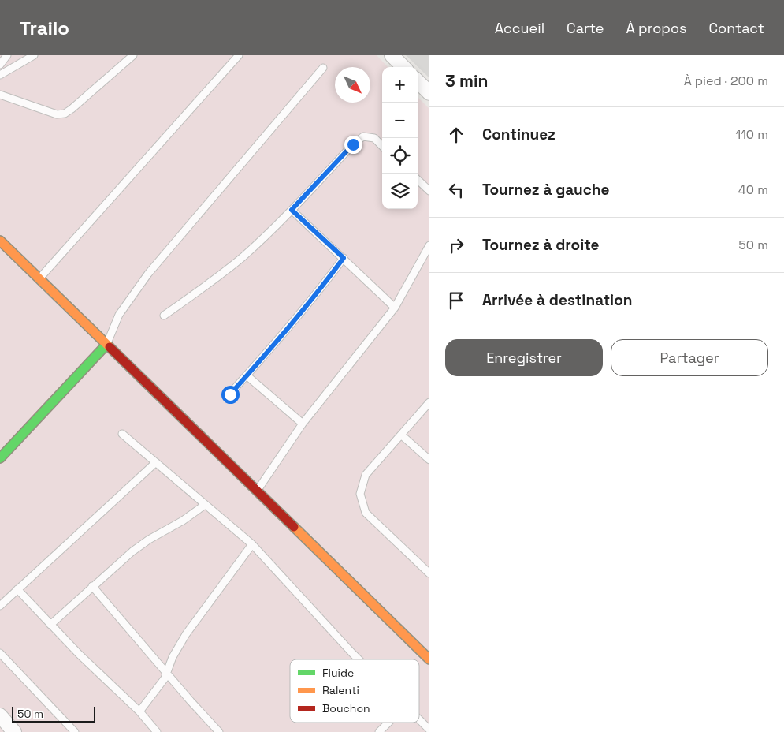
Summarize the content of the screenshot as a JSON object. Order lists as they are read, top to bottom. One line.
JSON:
{"legend":["Fluide","Ralenti","Bouchon"],"scale_bar":"50 m","north":"bottom right","page":{"header":"Trailo","nav":["Accueil","Carte","À propos","Contact"],"heading":["3 min","À pied · 200 m"],"map_buttons":["+","−"],"list":[["Continuez","110 m"],["Tournez à gauche","40 m"],["Tournez à droite","50 m"],"Arrivée à destination"],"buttons":["Enregistrer","Partager"],"scale":"50 m"}}
